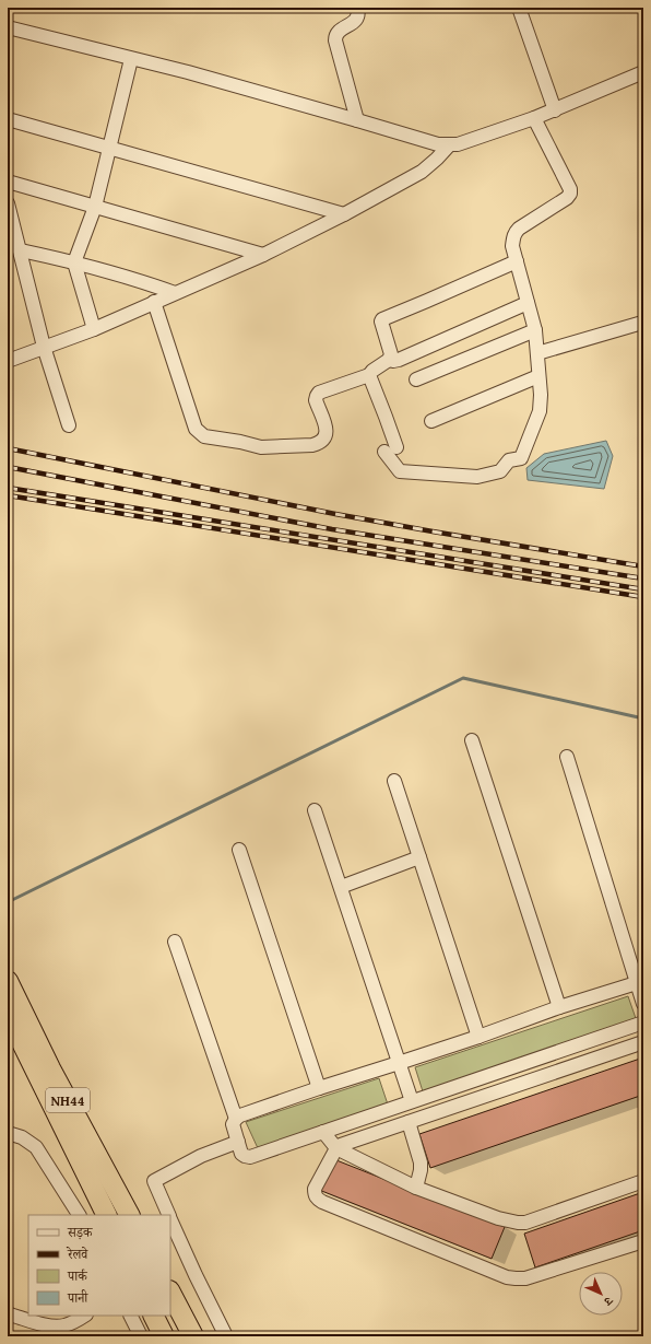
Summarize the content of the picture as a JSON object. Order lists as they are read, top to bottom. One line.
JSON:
{"streets":{"highway":["NH44"]},"legend":["सड़क","रेलवे","पार्क","पानी"],"north":"bottom right"}
